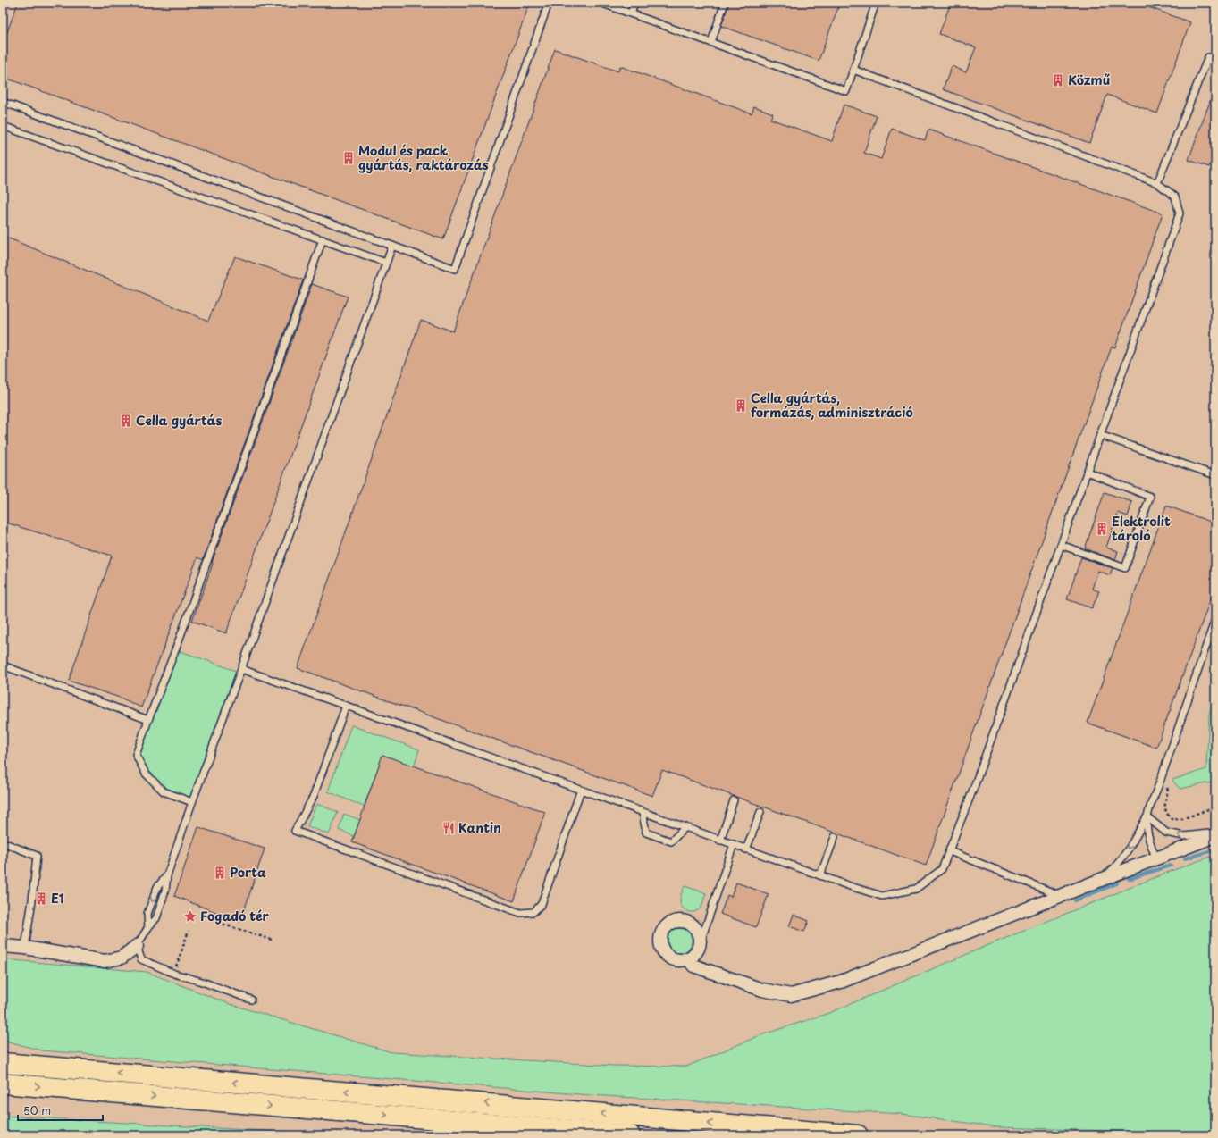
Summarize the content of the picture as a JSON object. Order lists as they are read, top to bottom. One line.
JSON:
{"places":{"building":["Közmű","Modul és pack gyártás, raktározás","Cella gyártás, formázás, adminisztráció","Cella gyártás","Elektrolit tároló","Porta","E1"],"restaurant":["Kantin"],"place":["Fogadó tér"]},"scale_bar":"50 m"}
